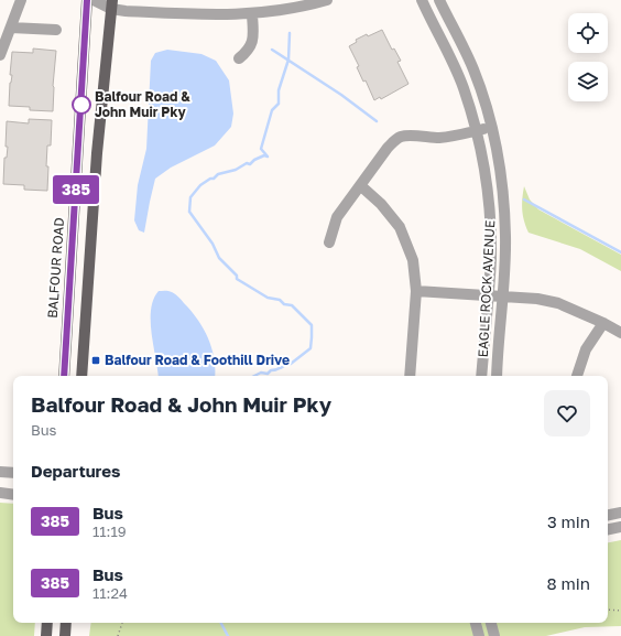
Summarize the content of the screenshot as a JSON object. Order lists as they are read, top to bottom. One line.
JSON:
{"streets":{"main road":["BALFOUR ROAD"],"street":["EAGLE ROCK AVENUE"]},"places":{"other":["Balfour Road & John Muir Pky"],"transit":["Balfour Road & Foothill Drive"]},"lines":["bus line 385"],"page":{"on_map":"385","heading":[["Balfour Road & John Muir Pky","Bus"],"Departures"],"list":[{"mark":"385","name":"Bus","note":"11:19","value":"3 min"},{"mark":"385","name":"Bus","note":"11:24","value":"8 min"}]}}
